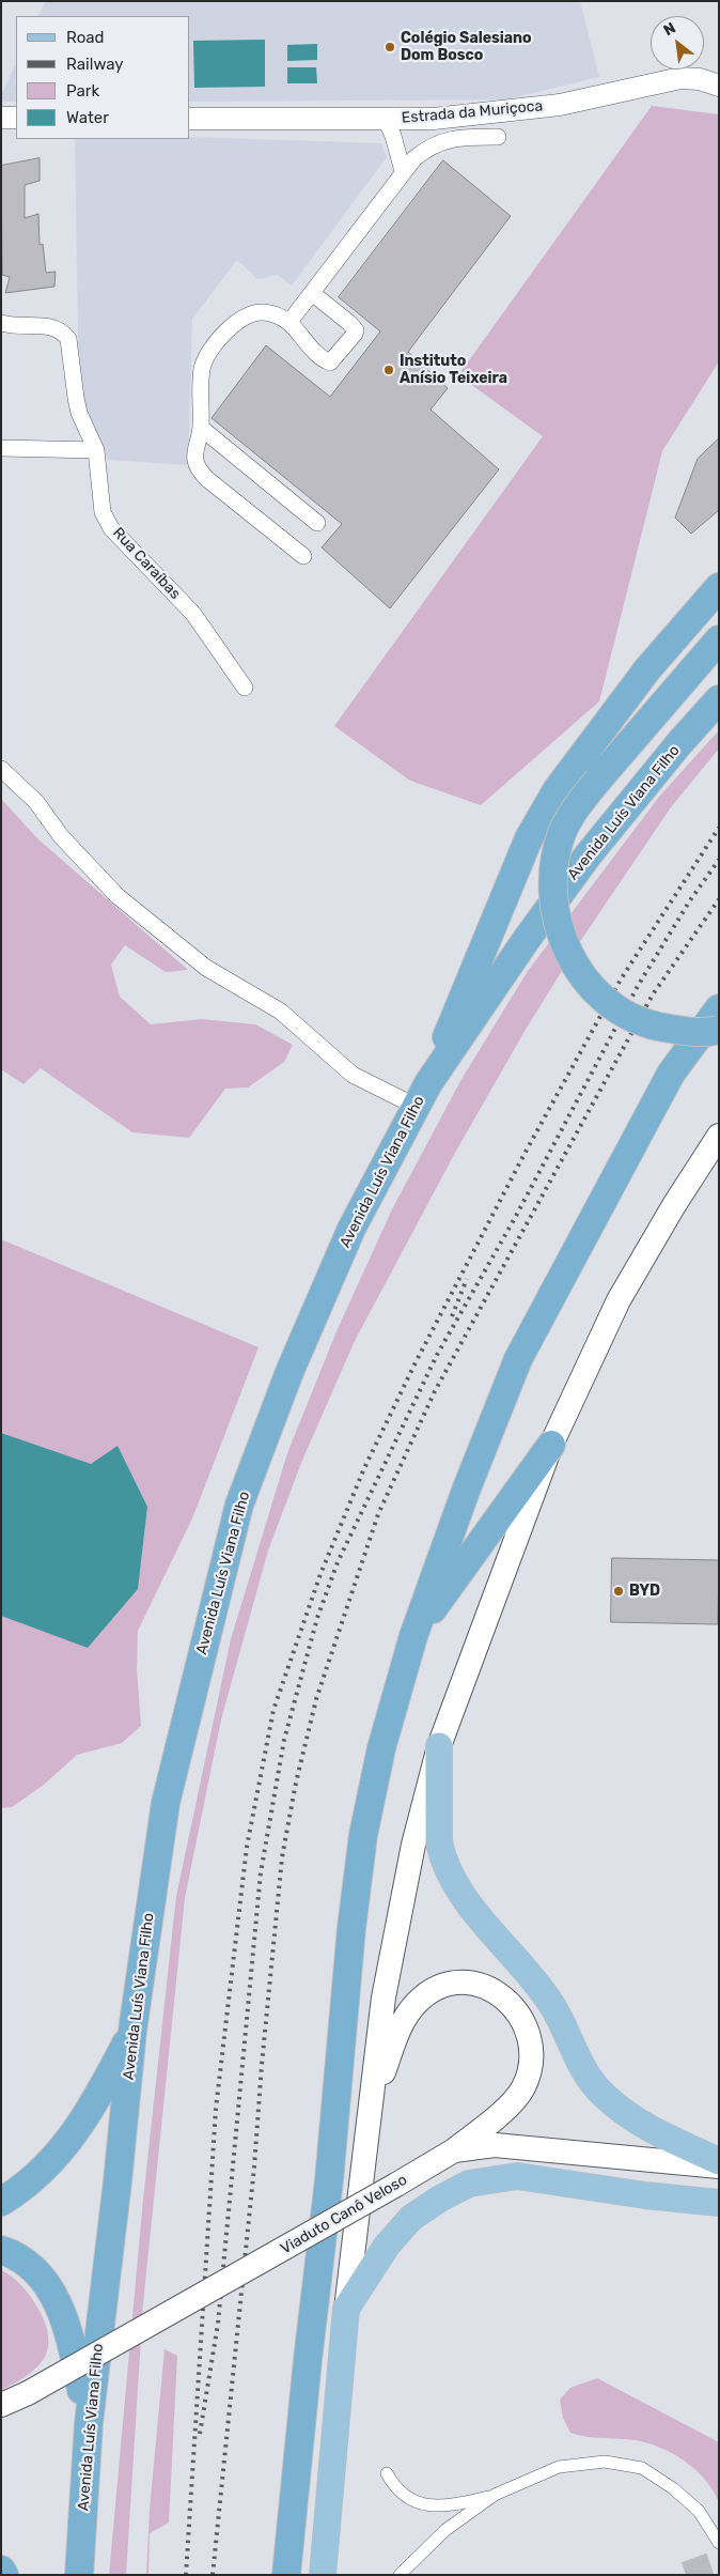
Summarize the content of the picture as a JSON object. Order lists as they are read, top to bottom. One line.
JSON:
{"streets":{"highway":["Avenida Luís Viana Filho"],"main road":["Viaduto Canô Veloso"],"street":["Estrada da Muriçoca","Rua Caraíbas"]},"places":["Colégio Salesiano Dom Bosco","Instituto Anísio Teixeira","BYD"],"legend":["Road","Railway","Park","Water"],"north":"top left"}
